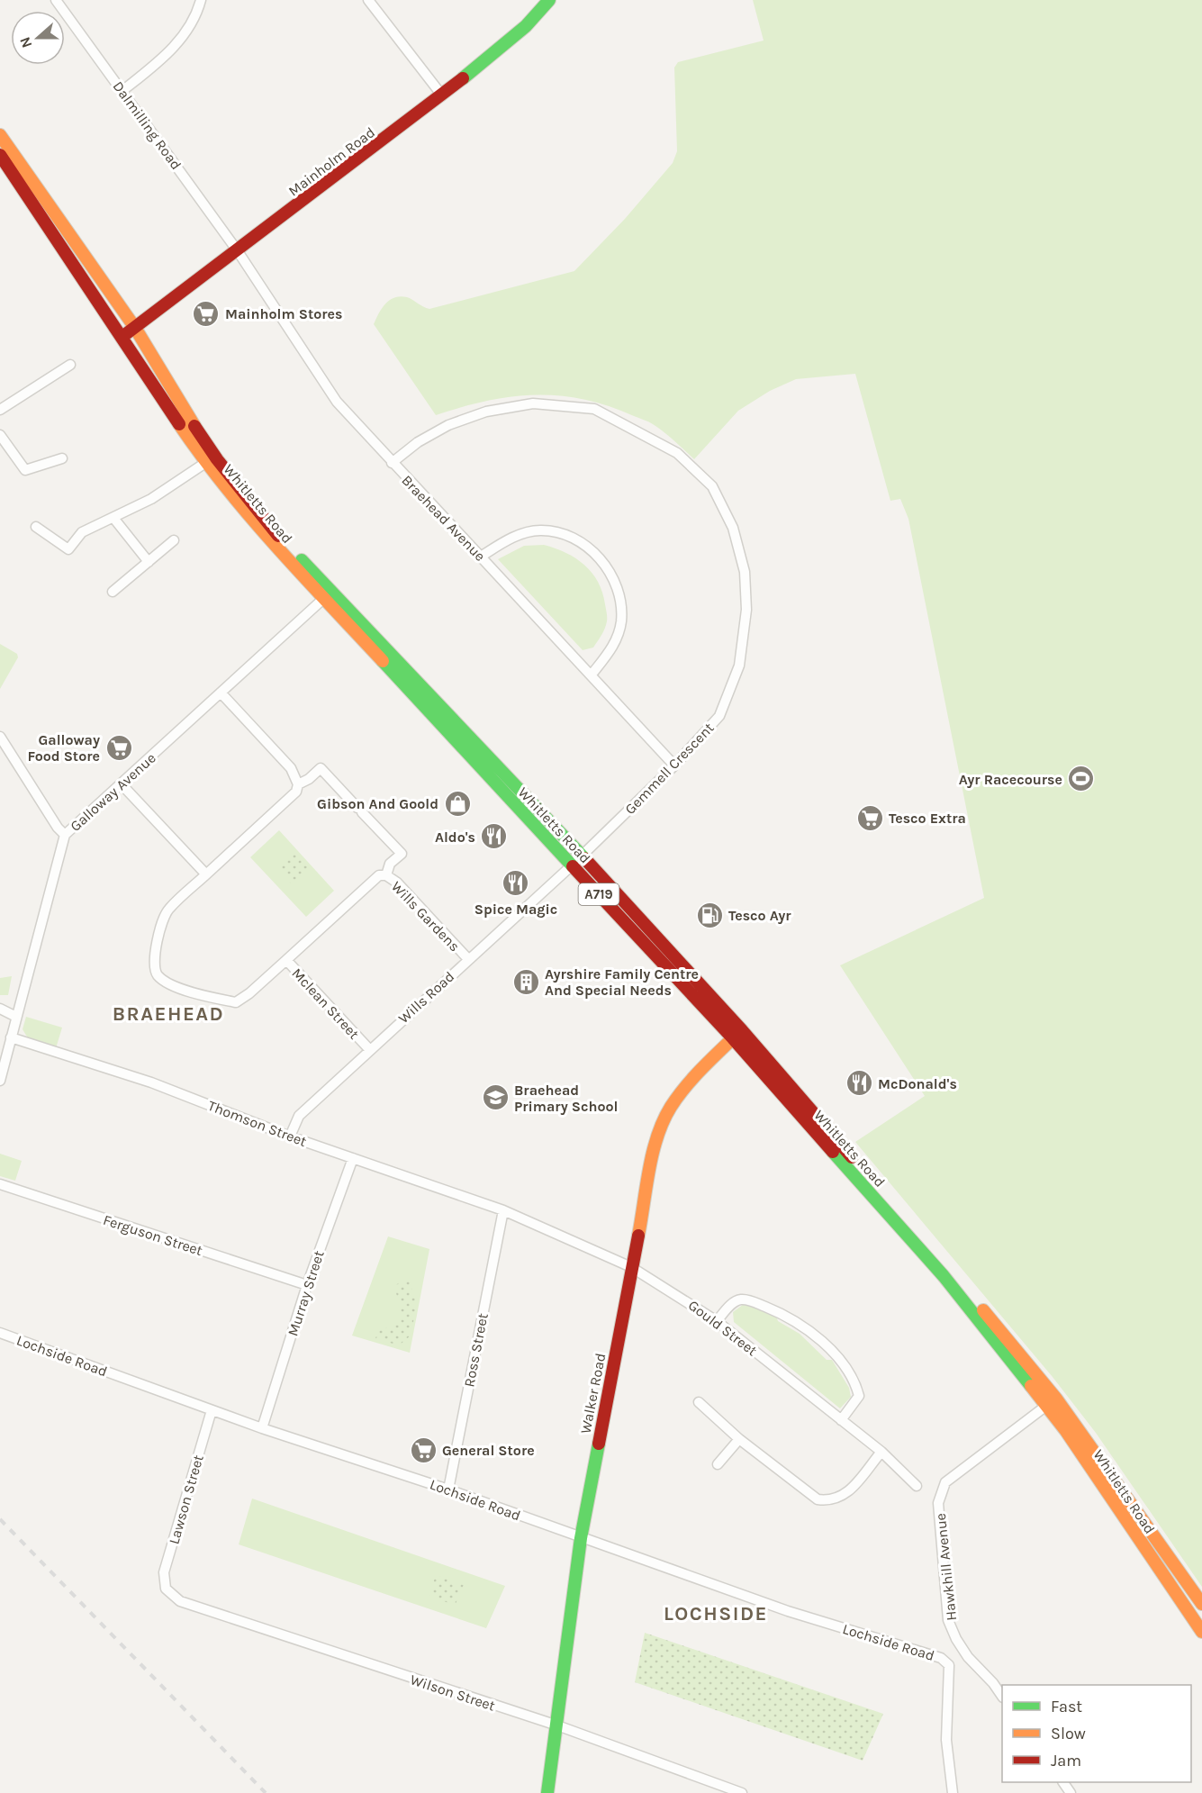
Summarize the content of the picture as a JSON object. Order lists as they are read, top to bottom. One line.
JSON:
{"streets":{"main road":["Mainholm Road","Whitletts Road","A719","Walker Road"],"street":["Dalmilling Road","Braehead Avenue","Gemmell Crescent","Galloway Avenue","Wills Gardens","Wills Road","Mclean Street","Thomson Street","Ferguson Street","Murray Street","Gould Street","Ross Street","Lochside Road","Lawson Street","Hawkhill Avenue","Wilson Street"]},"crossings":[["Dalmilling Road","Mainholm Road"],["Dalmilling Road","Braehead Avenue"],["Mainholm Road","Whitletts Road"],["Mainholm Road","Braehead Avenue"],["Whitletts Road","Gemmell Crescent"],["Whitletts Road","Galloway Avenue"],["Whitletts Road","Wills Road"],["Whitletts Road","Walker Road"],["Whitletts Road","Hawkhill Avenue"],["Braehead Avenue","Gemmell Crescent"],["Gemmell Crescent","Wills Road"],["Galloway Avenue","Thomson Street"],["Wills Gardens","Wills Road"],["Wills Gardens","Mclean Street"],["Wills Road","Mclean Street"],["Wills Road","Thomson Street"],["Thomson Street","Murray Street"],["Thomson Street","Gould Street"],["Thomson Street","Ross Street"],["Ferguson Street","Murray Street"],["Murray Street","Lochside Road"],["Gould Street","Ross Street"],["Gould Street","Walker Road"],["Ross Street","Lochside Road"],["Lochside Road","Walker Road"],["Lochside Road","Lawson Street"],["Walker Road","Wilson Street"],["Lawson Street","Wilson Street"]],"districts":["BRAEHEAD","LOCHSIDE"],"places":{"supermarket":["Mainholm Stores","Galloway Food Store","Tesco Extra","General Store"],"sports":["Ayr Racecourse"],"shop":["Gibson And Goold"],"restaurant":["Aldo's","Spice Magic","McDonald's"],"fuel station":["Tesco Ayr"],"building":["Ayrshire Family Centre And Special Needs"],"school or university":["Braehead Primary School"]},"legend":["Fast","Slow","Jam"],"north":"left"}
